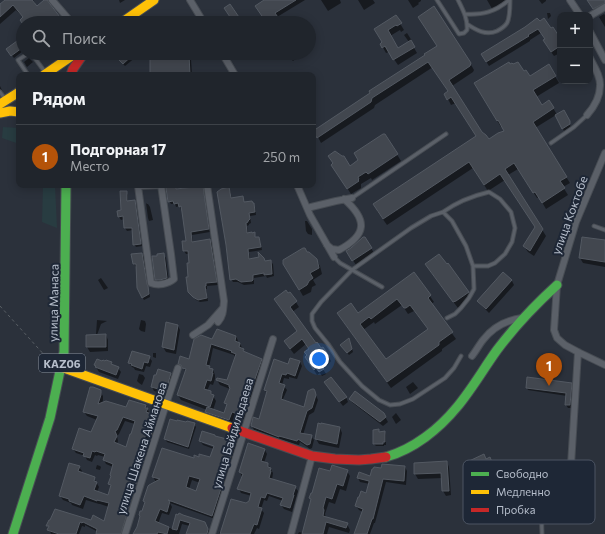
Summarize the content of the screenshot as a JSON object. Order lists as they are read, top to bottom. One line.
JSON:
{"streets":{"main road":["улица Манаса","KAZ06"],"street":["улица Коктобе","улица Байдильдаева","улица Шакена Айманова"]},"legend":["Свободно","Медленно","Пробка"],"page":{"map_buttons":["+","−"],"search":"Поиск","heading":"Рядом","list":[{"mark":"1","name":"Подгорная 17","note":"Место","value":"250 m"}],"pins":"1"}}
